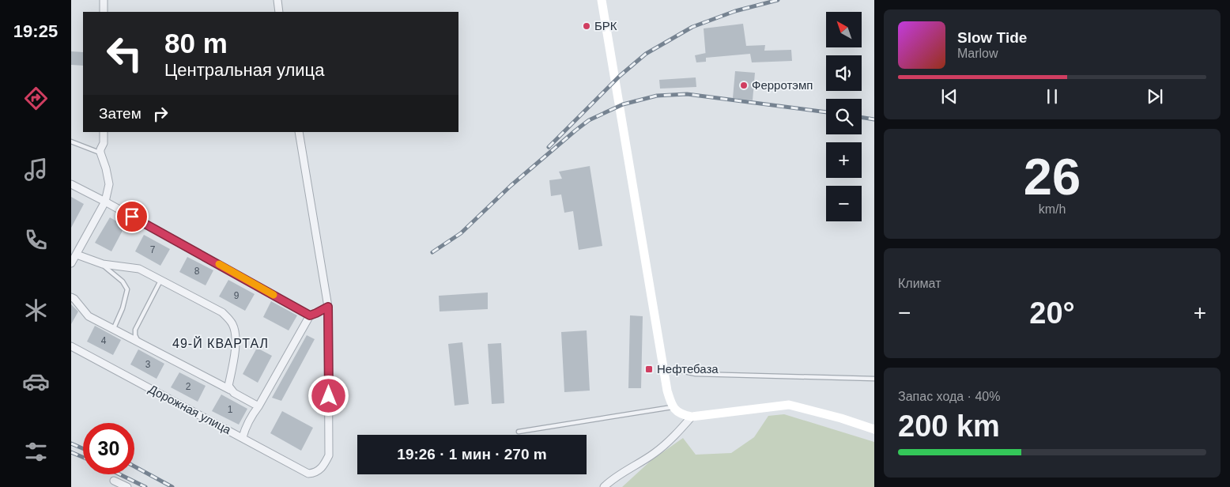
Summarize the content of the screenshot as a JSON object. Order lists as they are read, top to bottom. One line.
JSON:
{"streets":{"street":["Дорожная улица"]},"districts":["49-Й КВАРТАЛ"],"places":{"other":["БРК","Ферротэмп"],"transit":["Нефтебаза"]},"house_numbers":["7","8","9","4","3","2","1"],"north":"top left","page":{"tabs":"19:25","map_buttons":["+","−"],"turn":["80 m","Центральная улица"],"song":["Slow Tide","Marlow"],"then":"Затем","tile":[["26","km/h"],"Климат",["Запас хода · 40%","200 km"]],"heat":["−","20°","+"],"limit":"30","trip":"19:26 · 1 мин · 270 m"}}
